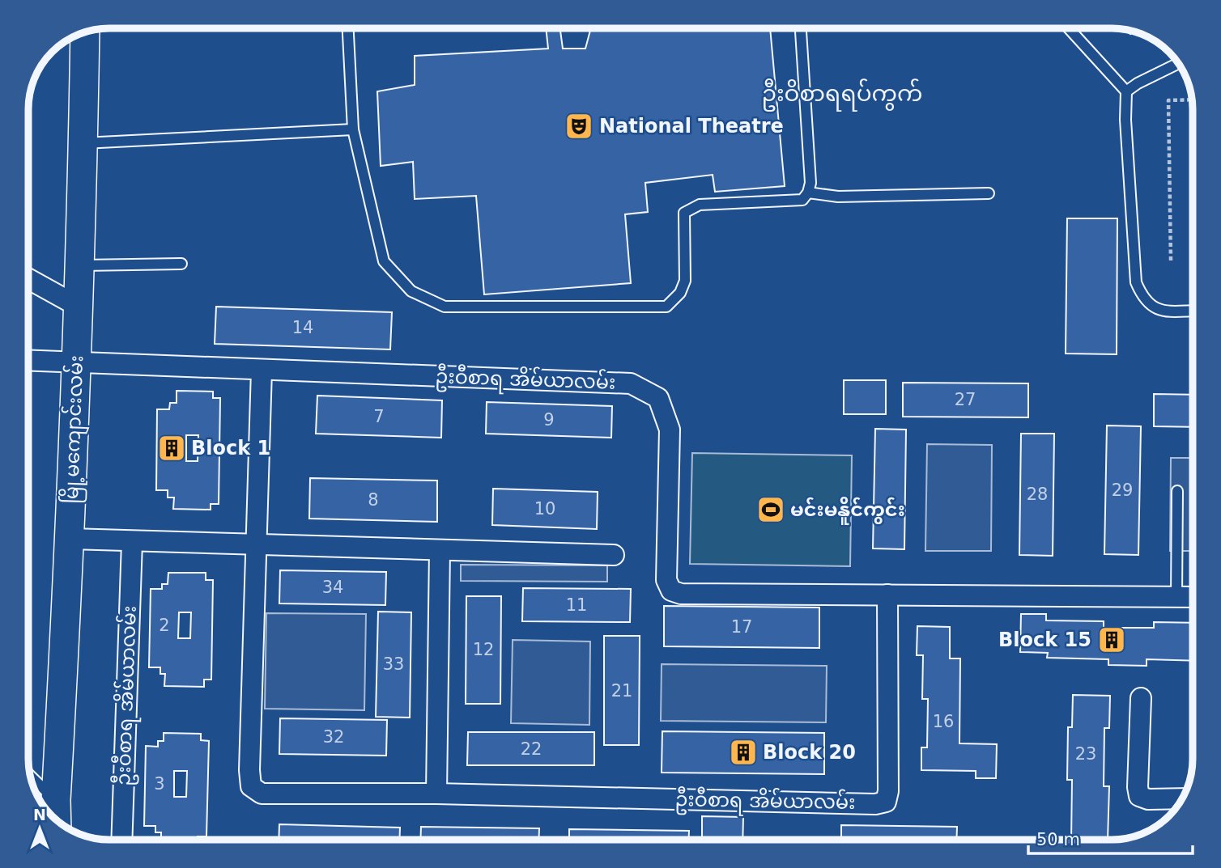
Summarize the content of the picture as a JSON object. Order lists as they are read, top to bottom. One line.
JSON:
{"streets":{"main road":["မြို့မကျောင်းလမ်း"],"street":["ဦးဝီစာရ အိမ်ယာလမ်း"]},"crossings":[["ဦးဝီစာရ အိမ်ယာလမ်း","မြို့မကျောင်းလမ်း"]],"districts":["ဦးဝိစာရရပ်ကွက်"],"places":{"theatre":["National Theatre"],"building":["Block 1","Block 15","Block 20"],"sports":["မင်းမနိူင်ကွင်း"]},"house_numbers":["14","27","7","9","29","28","8","10","34","11","2","17","12","33","21","16","32","22","23","3"],"scale_bar":"50 m","north":"top"}
